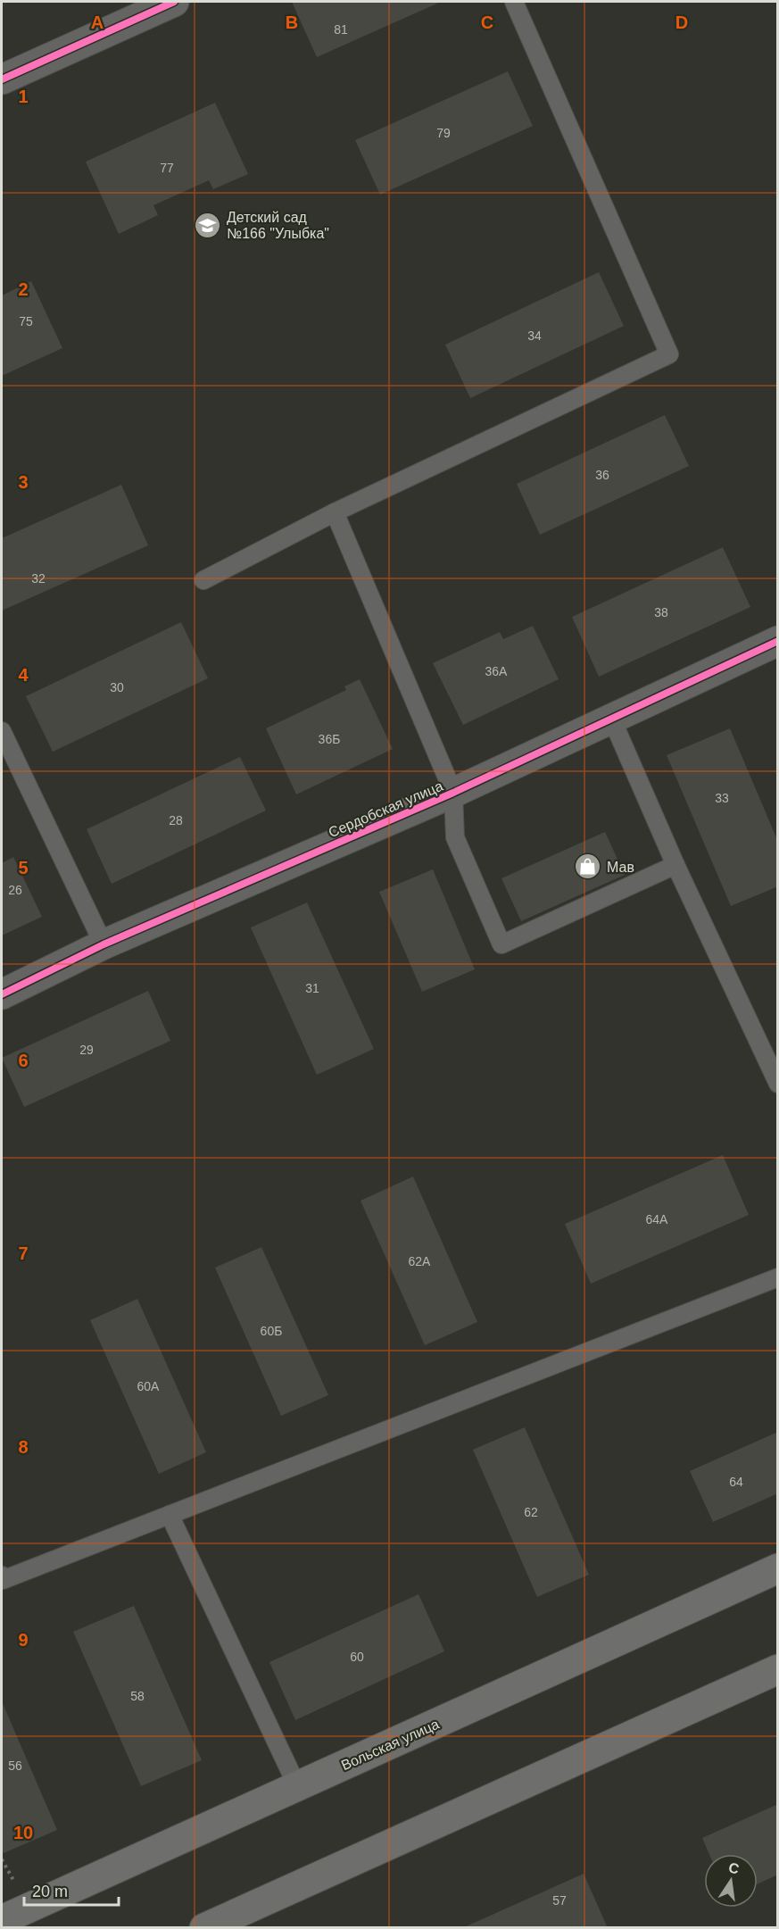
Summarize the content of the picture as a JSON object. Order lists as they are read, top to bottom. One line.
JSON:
{"streets":{"main road":["Вольская улица"],"street":["Сердобская улица"]},"places":{"school or university":["Детский сад №166 \"Улыбка\""],"shop":["Мав"]},"house_numbers":["81","79","77","75","34","36","32","38","36А","30","36Б","33","28","26","31","29","64А","62А","60Б","60А","64","62","60","58","56","57"],"scale_bar":"20 m","north":"top","grid":{"columns":["A","B","C","D"],"rows":["1","2","3","4","5","6","7","8","9","10"]}}
